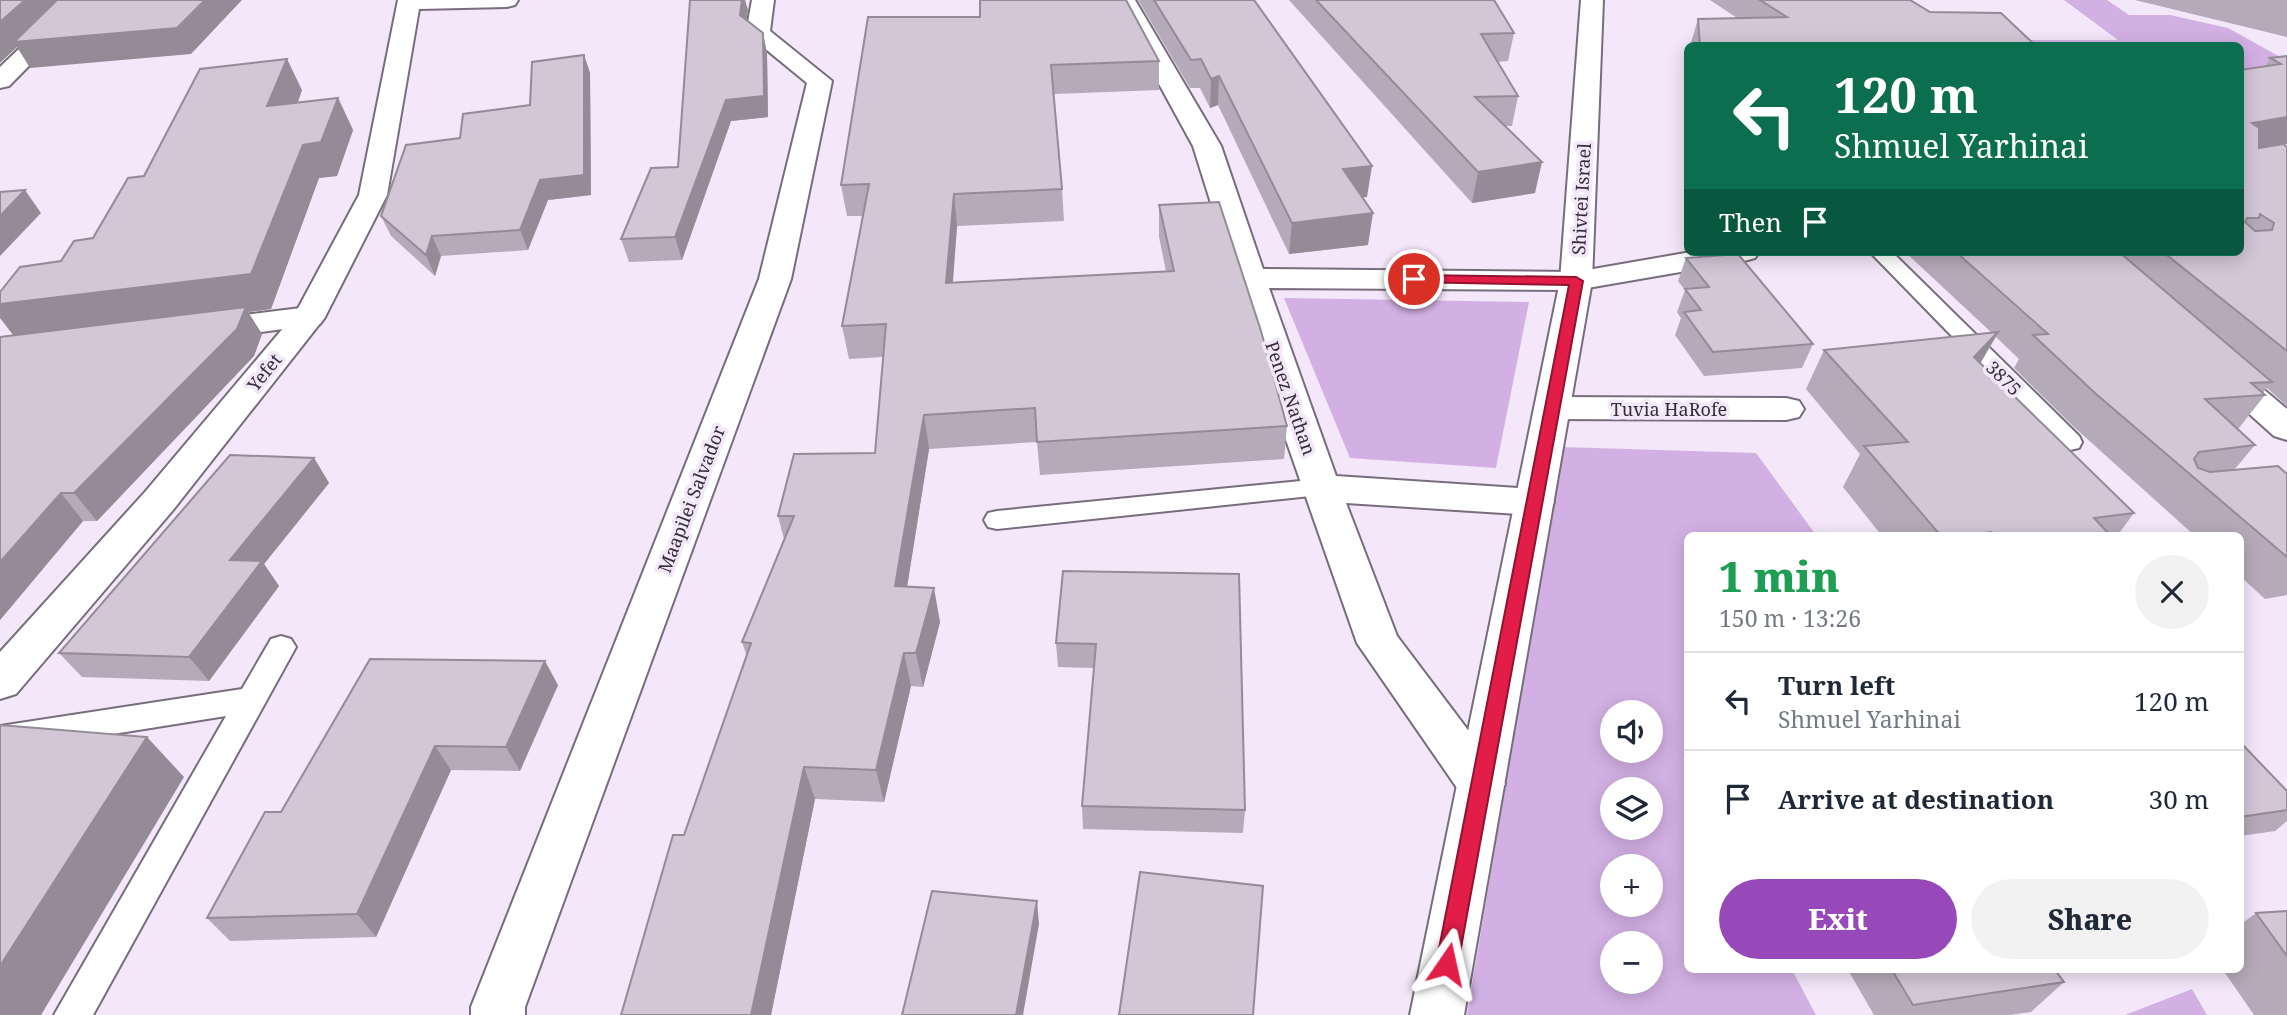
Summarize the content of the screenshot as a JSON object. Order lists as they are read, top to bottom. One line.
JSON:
{"streets":{"street":["Shivtei Israel","Yefet","Penez Nathan","Tuvia HaRofe","Maapilei Salvador"],"lane":["3875"]},"crossings":[["Shivtei Israel","Penez Nathan"],["Shivtei Israel","Tuvia HaRofe"]],"page":{"turn":["120 m","Shmuel Yarhinai"],"then":"Then","heading":["1 min","150 m · 13:26"],"list":[{"name":"Turn left","note":"Shmuel Yarhinai","value":"120 m"},{"name":"Arrive at destination","value":"30 m"}],"map_buttons":["+","−"],"buttons":["Exit","Share"]}}
